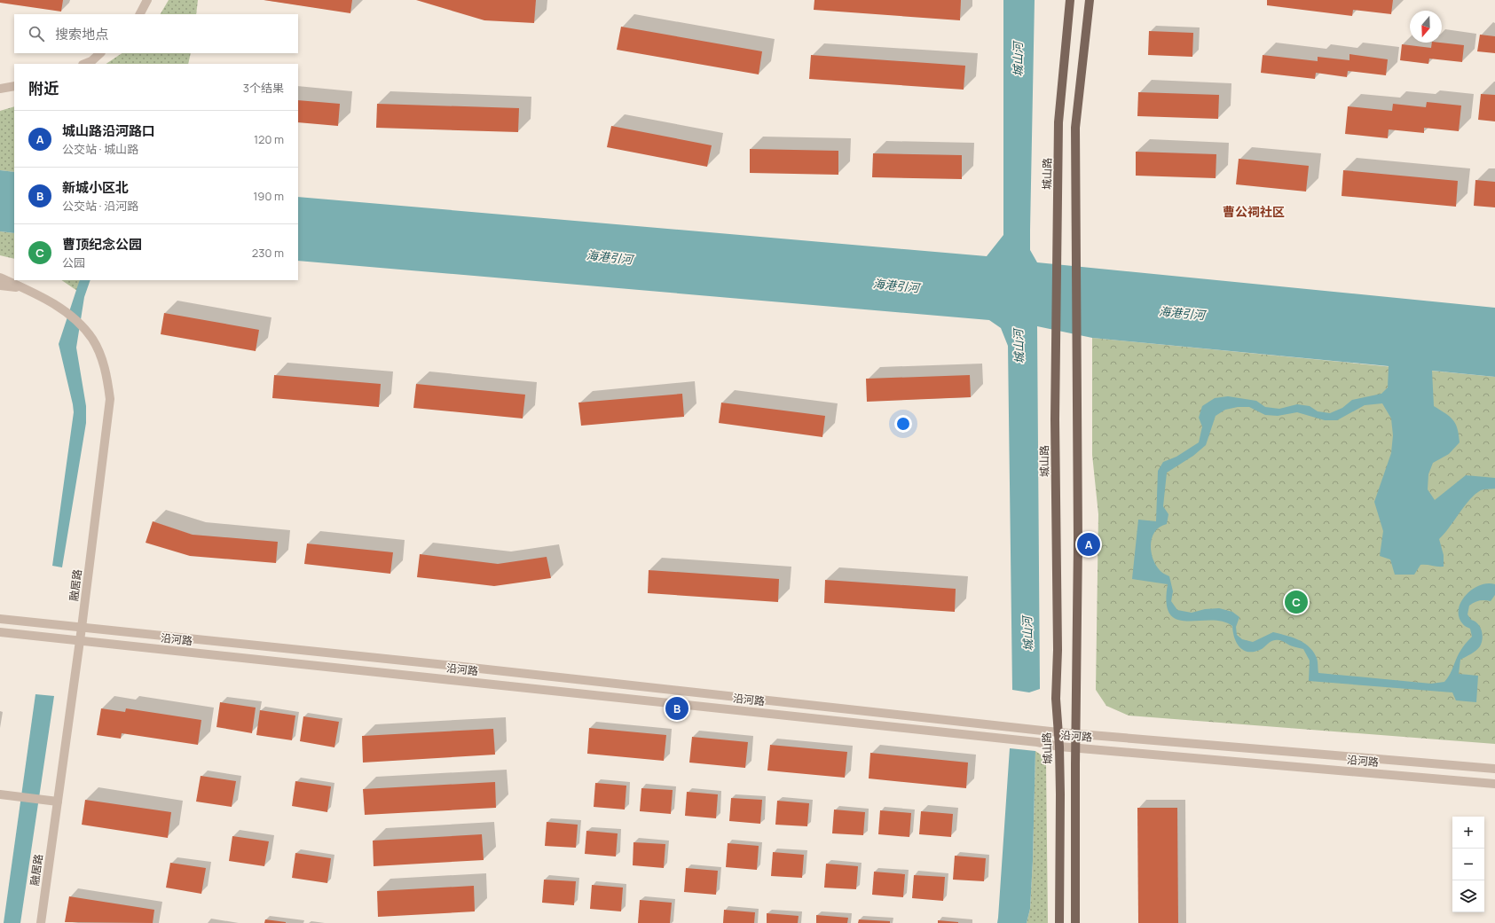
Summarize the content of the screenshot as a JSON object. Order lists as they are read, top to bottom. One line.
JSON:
{"streets":{"main road":["城山路"],"street":["融居路","沿河路"]},"crossings":[["城山路","沿河路"],["融居路","沿河路"]],"districts":["曹公祠社区"],"water":["城山河","海港引河"],"north":"bottom","page":{"search":"搜索地点","heading":["附近","3个结果"],"list":[{"mark":"A","name":"城山路沿河路口","note":"公交站 · 城山路","value":"120 m"},{"mark":"B","name":"新城小区北","note":"公交站 · 沿河路","value":"190 m"},{"mark":"C","name":"曹顶纪念公园","note":"公园","value":"230 m"}],"pins":["A","C","B"],"map_buttons":["+","−"]}}
